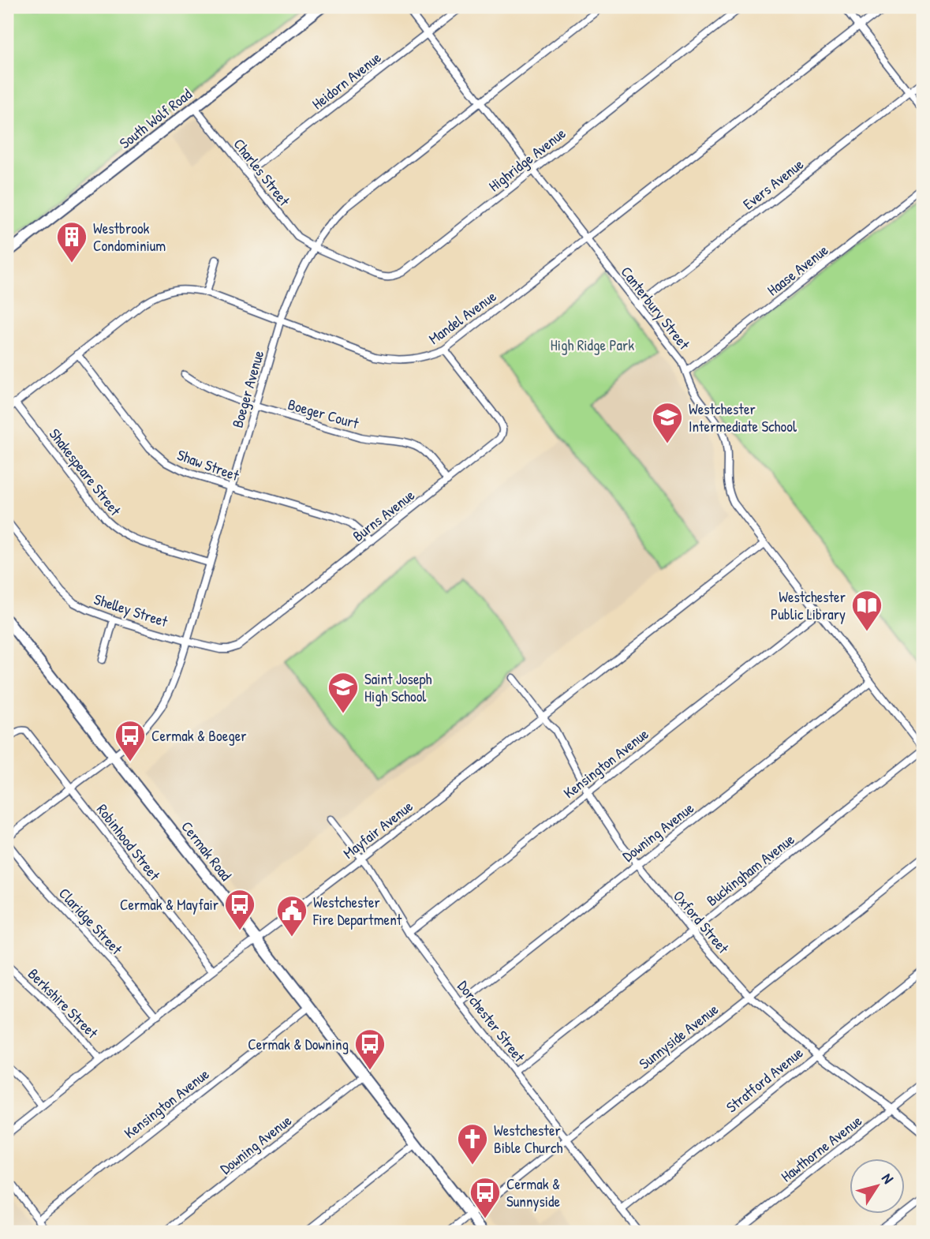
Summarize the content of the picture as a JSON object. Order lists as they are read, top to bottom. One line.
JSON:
{"streets":{"main road":["South Wolf Road","Cermak Road"],"street":["Heidorn Avenue","Highridge Avenue","Charles Street","Evers Avenue","Haase Avenue","Canterbury Street","Mandel Avenue","Boeger Avenue","Boeger Court","Shaw Street","Shakespeare Street","Burns Avenue","Shelley Street","Kensington Avenue","Mayfair Avenue","Downing Avenue","Robinhood Street","Buckingham Avenue","Claridge Street","Oxford Street","Berkshire Street","Dorchester Street","Sunnyside Avenue","Stratford Avenue","Hawthorne Avenue"]},"crossings":[["Heidorn Avenue","Charles Street"],["Heidorn Avenue","Canterbury Street"],["South Wolf Road","Charles Street"],["Highridge Avenue","Charles Street"],["Highridge Avenue","Canterbury Street"],["Highridge Avenue","Boeger Avenue"],["Charles Street","Boeger Avenue"],["Evers Avenue","Canterbury Street"],["Haase Avenue","Canterbury Street"],["Canterbury Street","Mandel Avenue"],["Canterbury Street","Boeger Avenue"],["Canterbury Street","Kensington Avenue"],["Canterbury Street","Mayfair Avenue"],["Canterbury Street","Downing Avenue"],["Canterbury Street","Buckingham Avenue"],["Mandel Avenue","Boeger Avenue"],["Mandel Avenue","Shaw Street"],["Mandel Avenue","Shakespeare Street"],["Mandel Avenue","Burns Avenue"],["Boeger Avenue","Boeger Court"],["Boeger Avenue","Shaw Street"],["Boeger Avenue","Shakespeare Street"],["Boeger Avenue","Burns Avenue"],["Boeger Avenue","Shelley Street"],["Boeger Avenue","Robinhood Street"],["Boeger Avenue","Cermak Road"],["Boeger Court","Burns Avenue"],["Shaw Street","Burns Avenue"],["Burns Avenue","Shelley Street"],["Kensington Avenue","Cermak Road"],["Kensington Avenue","Oxford Street"],["Kensington Avenue","Dorchester Street"],["Mayfair Avenue","Robinhood Street"],["Mayfair Avenue","Cermak Road"],["Mayfair Avenue","Claridge Street"],["Mayfair Avenue","Oxford Street"],["Mayfair Avenue","Berkshire Street"],["Mayfair Avenue","Dorchester Street"],["Downing Avenue","Cermak Road"],["Downing Avenue","Oxford Street"],["Downing Avenue","Dorchester Street"],["Cermak Road","Sunnyside Avenue"],["Buckingham Avenue","Oxford Street"],["Buckingham Avenue","Dorchester Street"],["Oxford Street","Sunnyside Avenue"],["Oxford Street","Stratford Avenue"],["Oxford Street","Hawthorne Avenue"],["Dorchester Street","Sunnyside Avenue"],["Dorchester Street","Stratford Avenue"]],"parks":["High Ridge Park"],"places":{"building":["Westbrook Condominium"],"school or university":["Westchester Intermediate School","Saint Joseph High School"],"library":["Westchester Public Library"],"bus stop":["Cermak & Boeger","Cermak & Mayfair","Cermak & Downing","Cermak & Sunnyside"],"public building":["Westchester Fire Department"],"church":["Westchester Bible Church"]},"north":"top right"}
